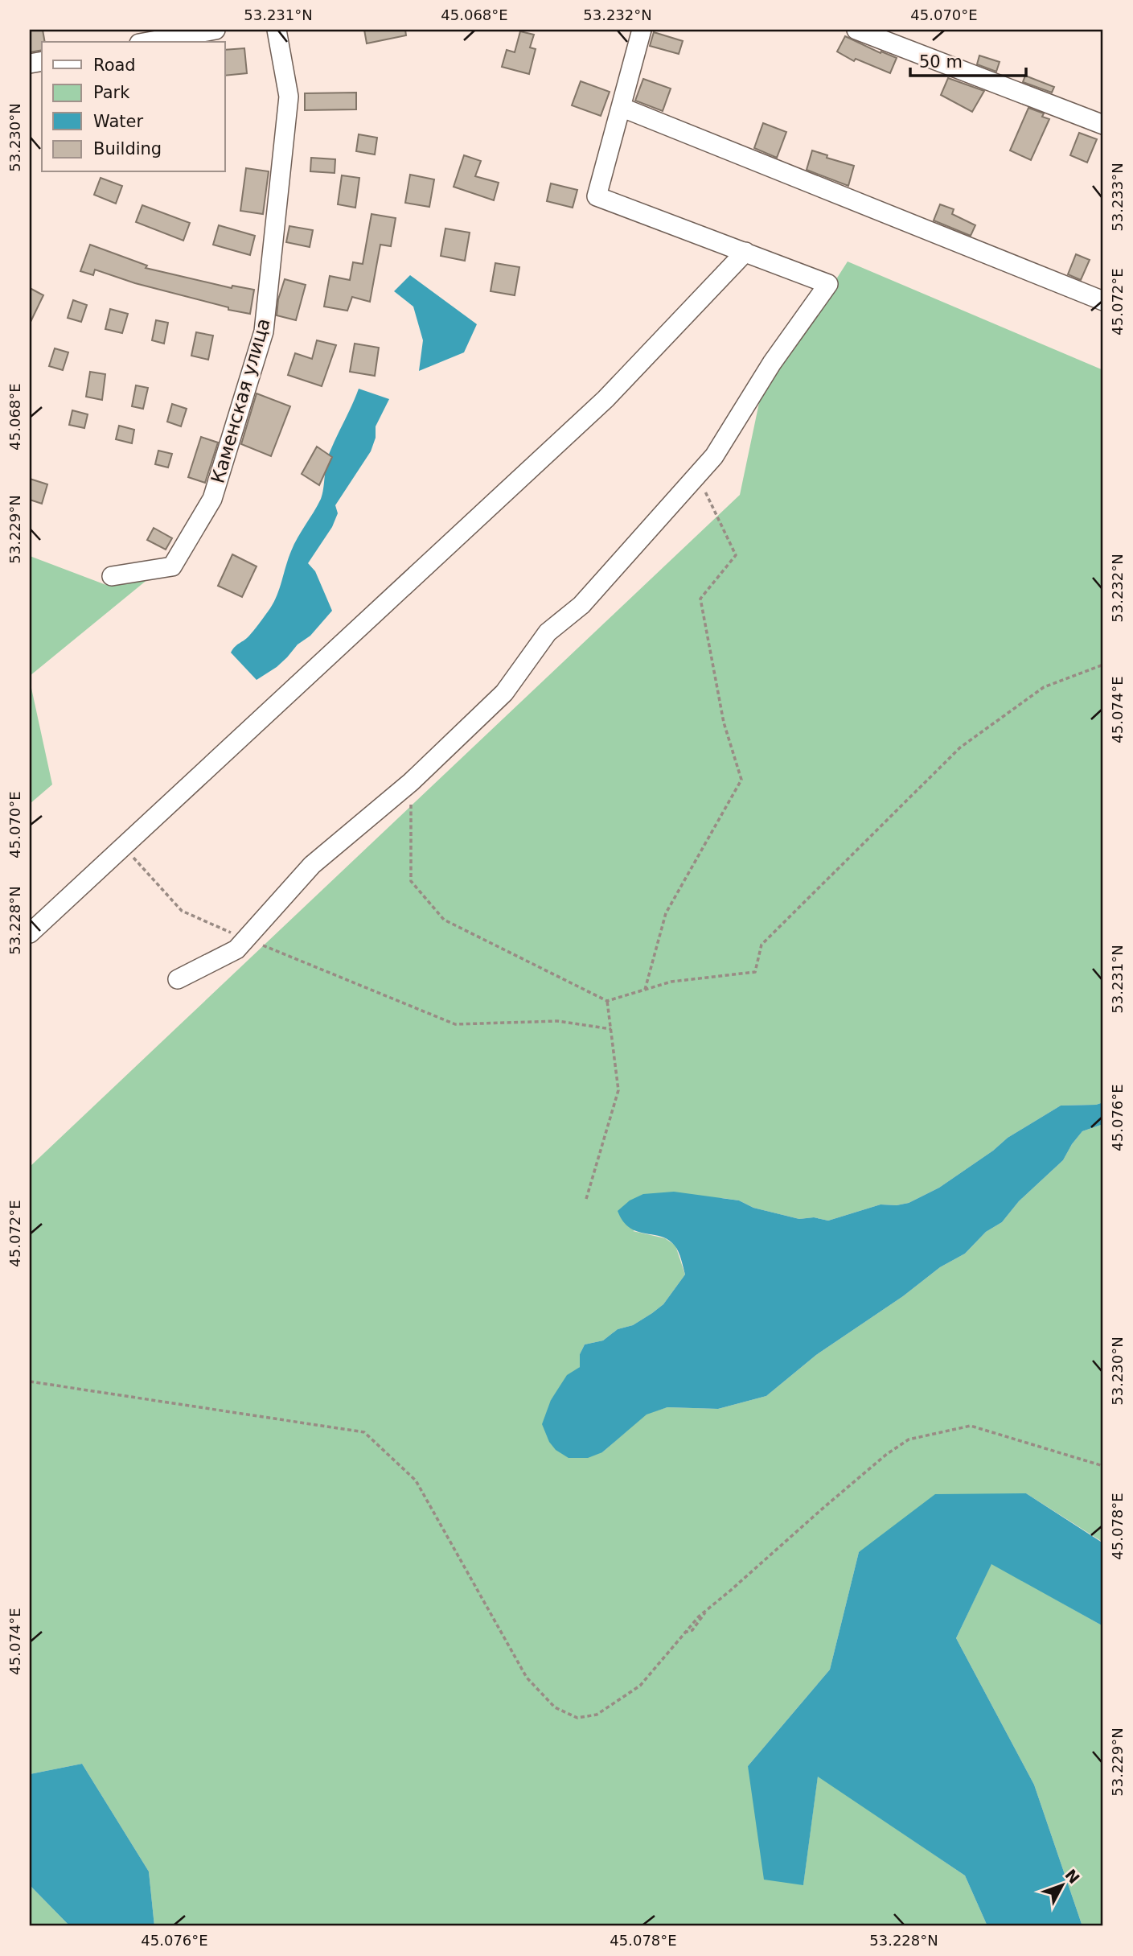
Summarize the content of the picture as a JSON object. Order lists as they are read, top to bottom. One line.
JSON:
{"streets":{"street":["Каменская улица"]},"legend":["Road","Park","Water","Building"],"scale_bar":"50 m","north":"top right","coordinates":["53.231°N","45.068°E","53.232°N","45.070°E","53.230°N","53.233°N","45.072°E","53.229°N","45.074°E","53.228°N","45.076°E","45.078°E"]}
